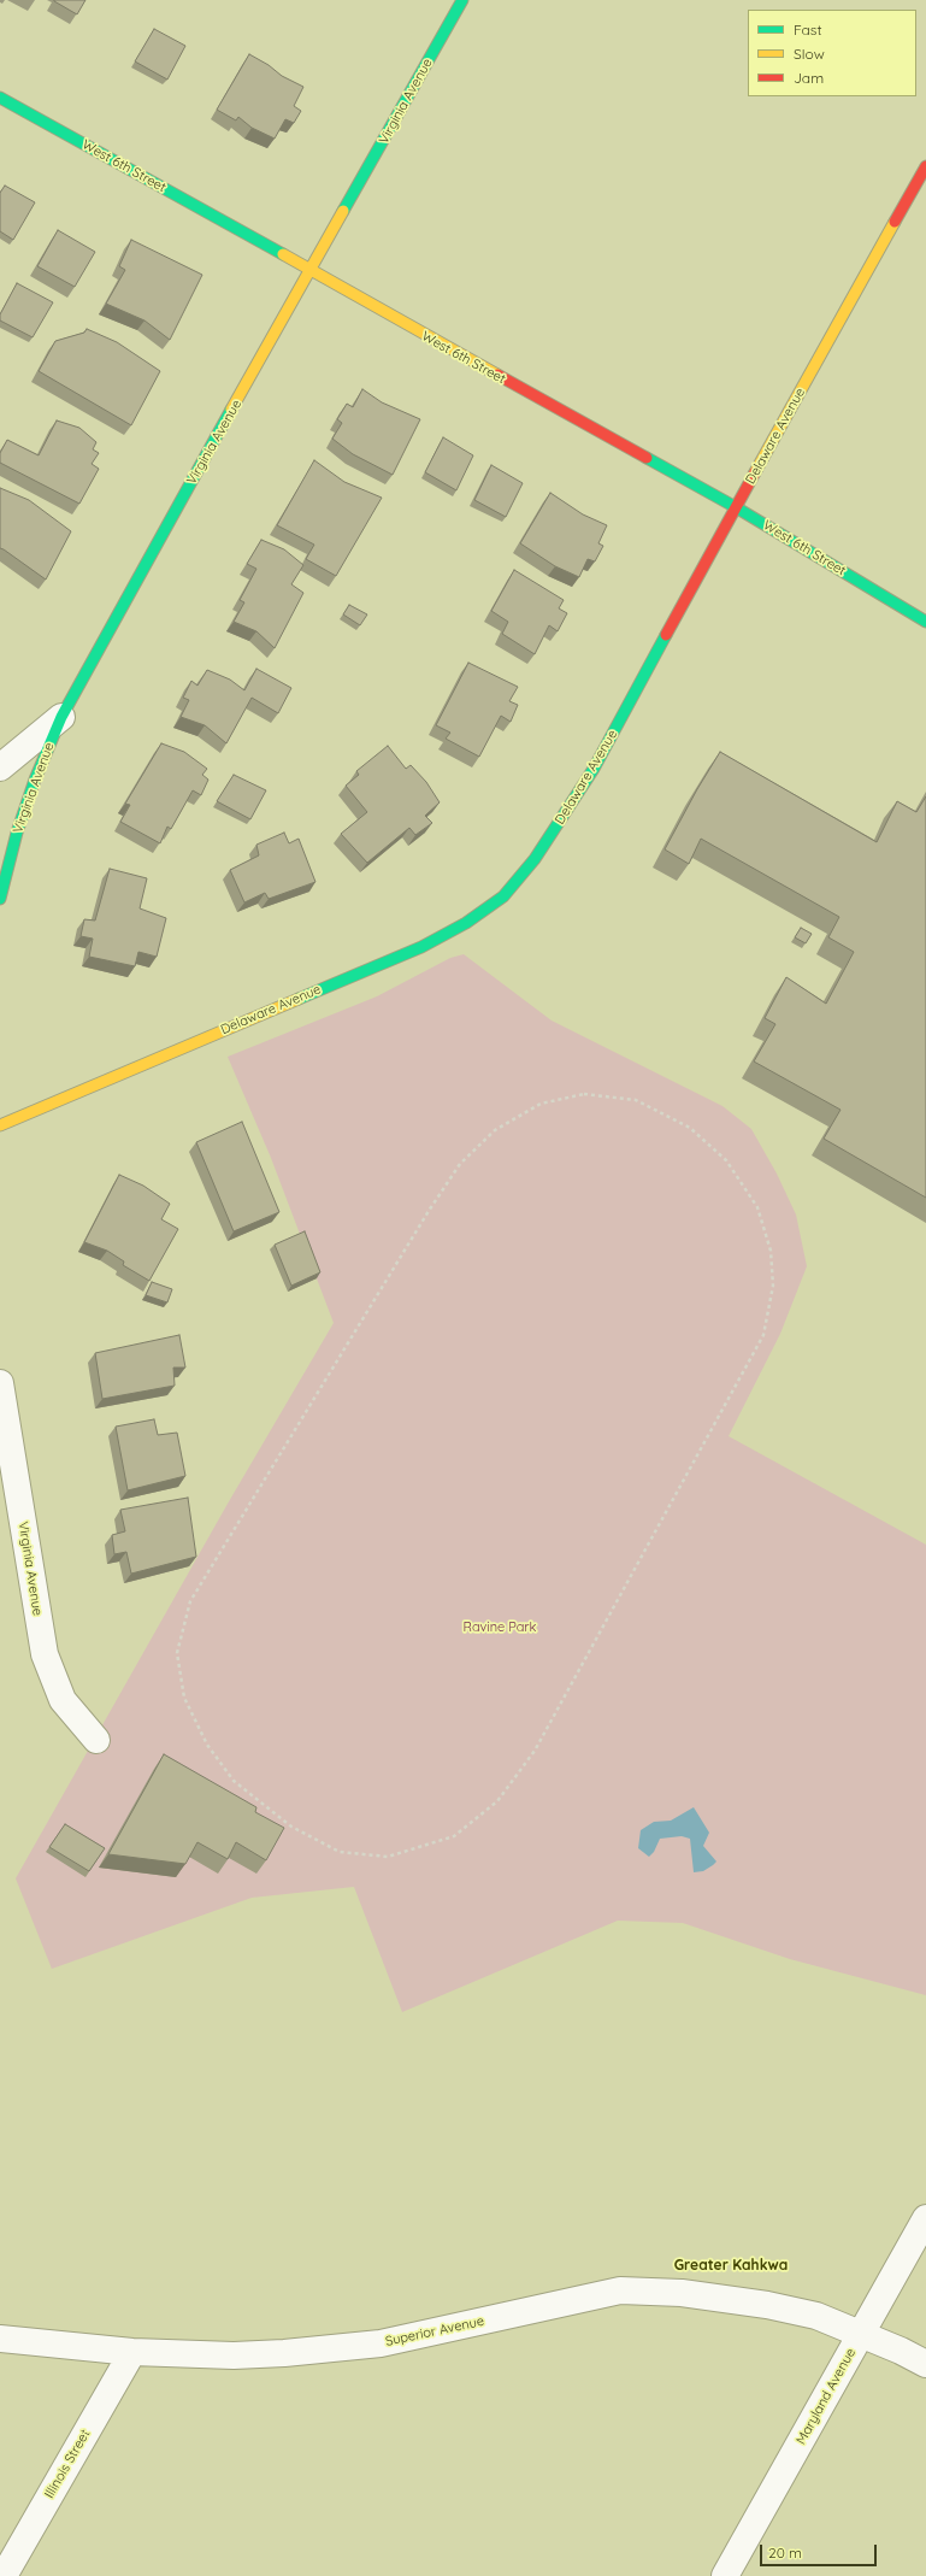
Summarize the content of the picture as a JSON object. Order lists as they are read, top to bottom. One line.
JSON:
{"streets":{"street":["Virginia Avenue","West 6th Street","Delaware Avenue","Superior Avenue","Maryland Avenue","Illinois Street"]},"crossings":[["Virginia Avenue","West 6th Street"],["West 6th Street","Delaware Avenue"],["Superior Avenue","Maryland Avenue"],["Superior Avenue","Illinois Street"]],"districts":["Greater Kahkwa"],"parks":["Ravine Park"],"legend":["Fast","Slow","Jam"],"scale_bar":"20 m"}
